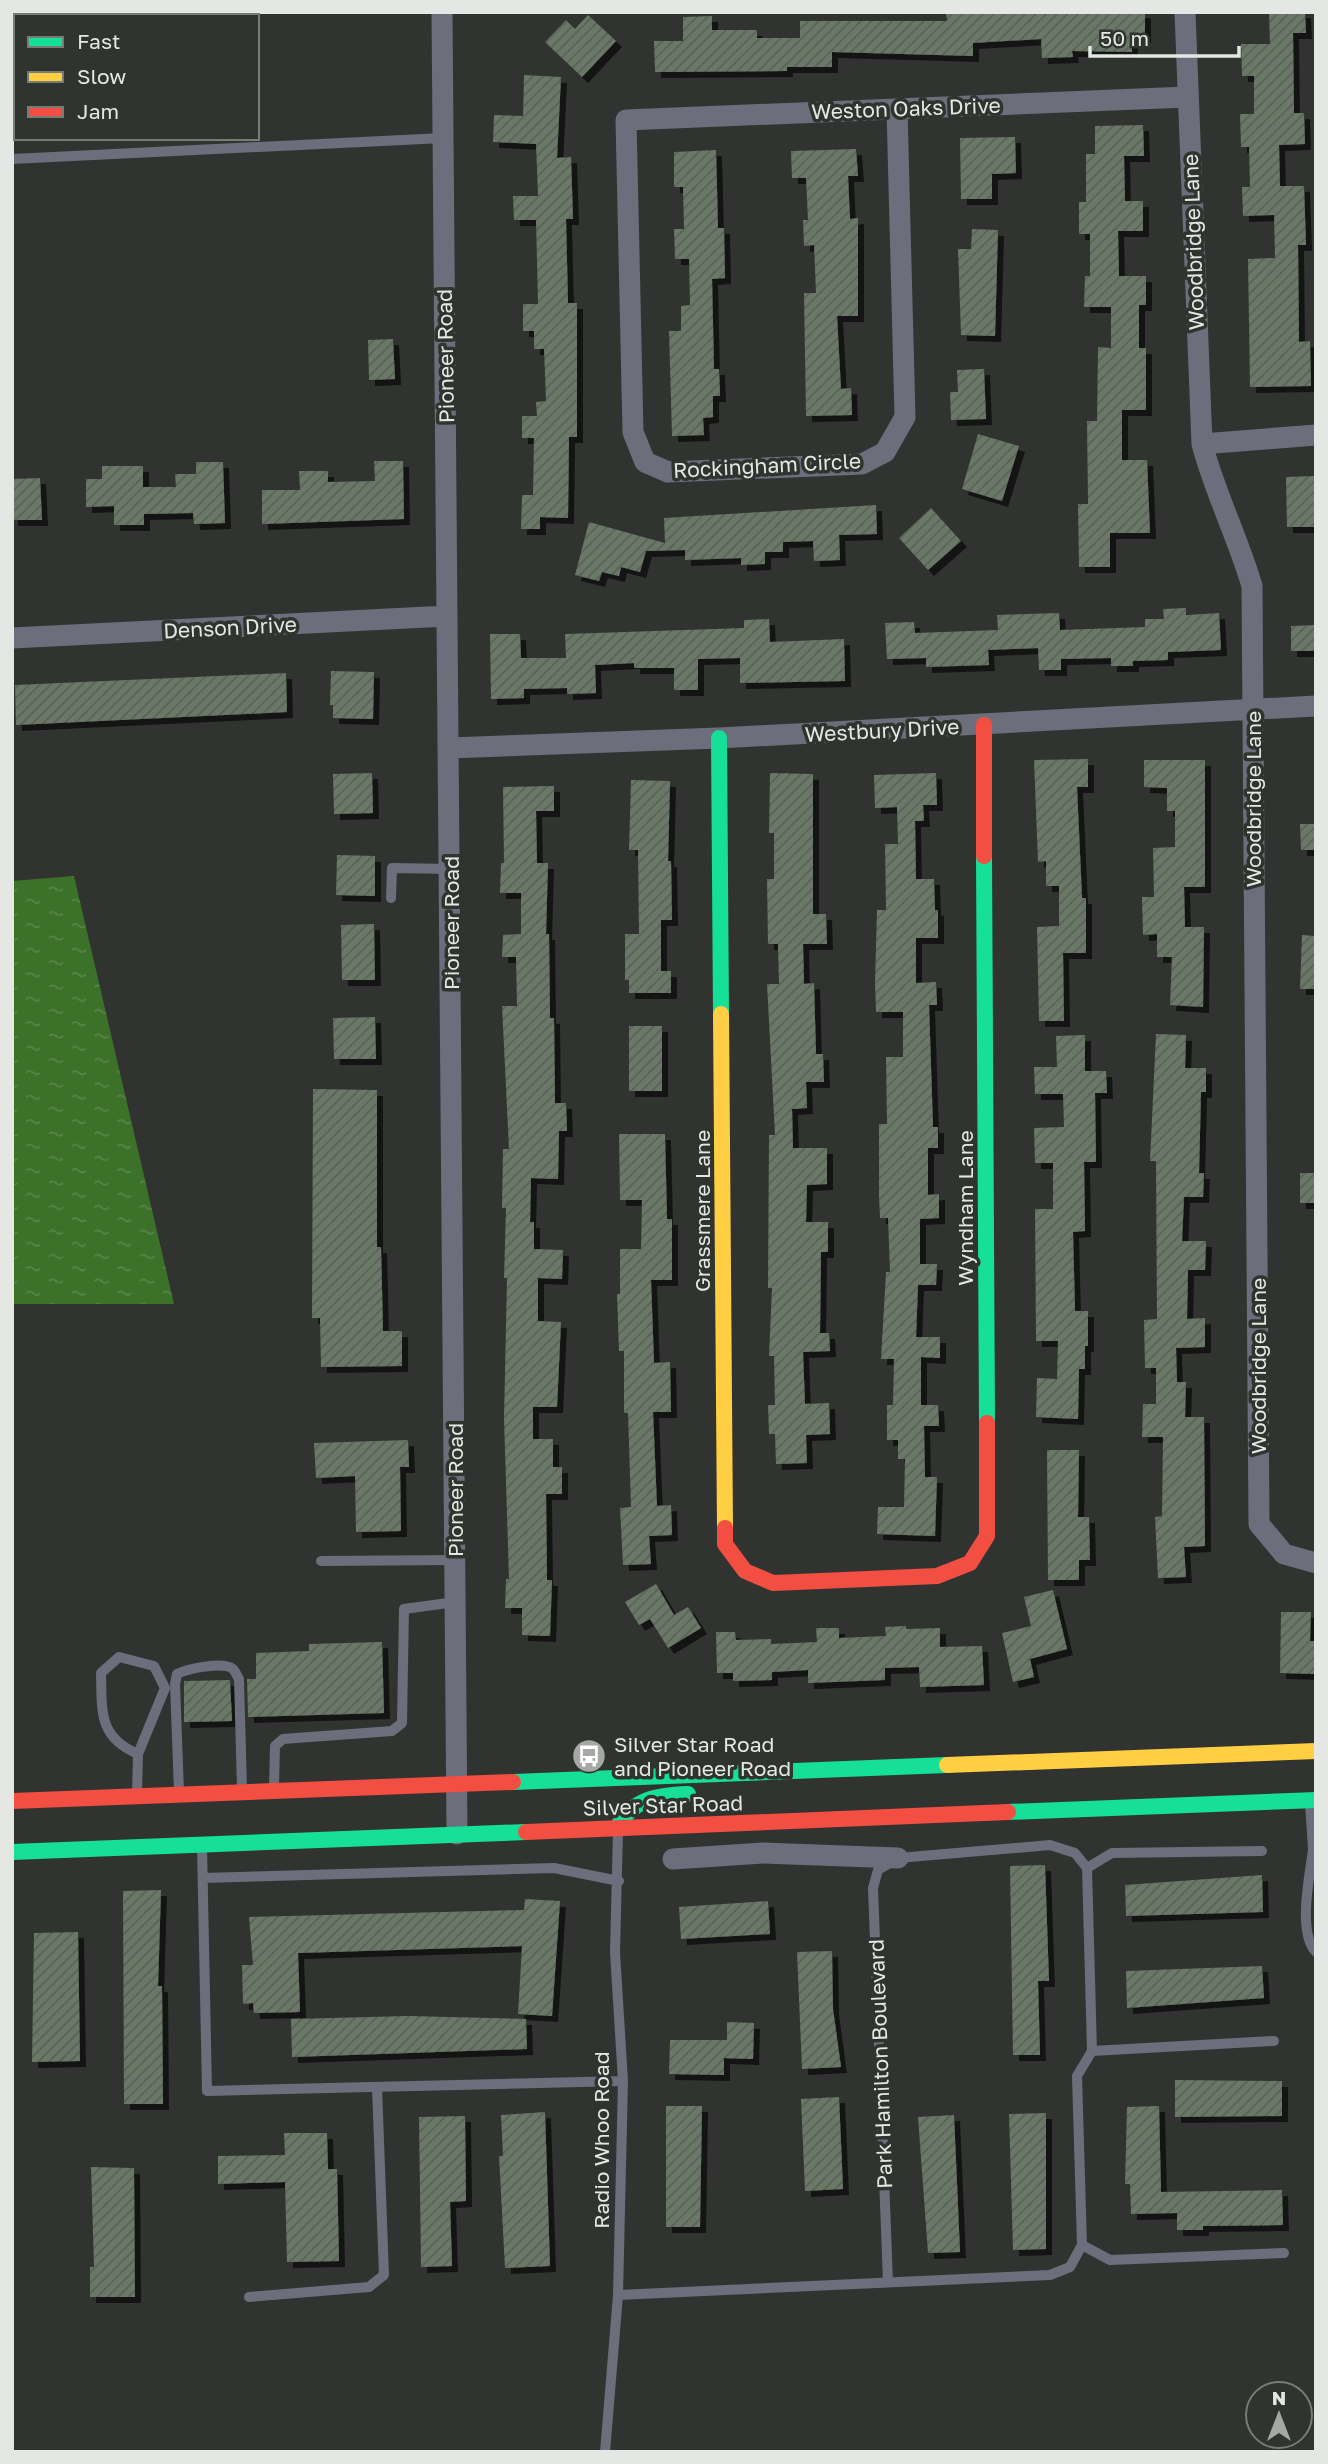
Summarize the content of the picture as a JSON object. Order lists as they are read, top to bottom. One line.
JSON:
{"streets":{"main road":["Wyndham Lane","Grassmere Lane","Silver Star Road"],"street":["Weston Oaks Drive","Woodbridge Lane","Pioneer Road","Rockingham Circle","Denson Drive","Westbury Drive"],"lane":["Park Hamilton Boulevard","Radio Whoo Road"]},"crossings":[["Weston Oaks Drive","Woodbridge Lane"],["Weston Oaks Drive","Rockingham Circle"],["Woodbridge Lane","Westbury Drive"],["Pioneer Road","Denson Drive"],["Pioneer Road","Westbury Drive"],["Pioneer Road","Silver Star Road"],["Westbury Drive","Wyndham Lane"],["Westbury Drive","Grassmere Lane"],["Wyndham Lane","Grassmere Lane"],["Silver Star Road","Radio Whoo Road"]],"places":{"bus stop":["Silver Star Road and Pioneer Road"]},"legend":["Fast","Slow","Jam"],"scale_bar":"50 m","north":"top"}
